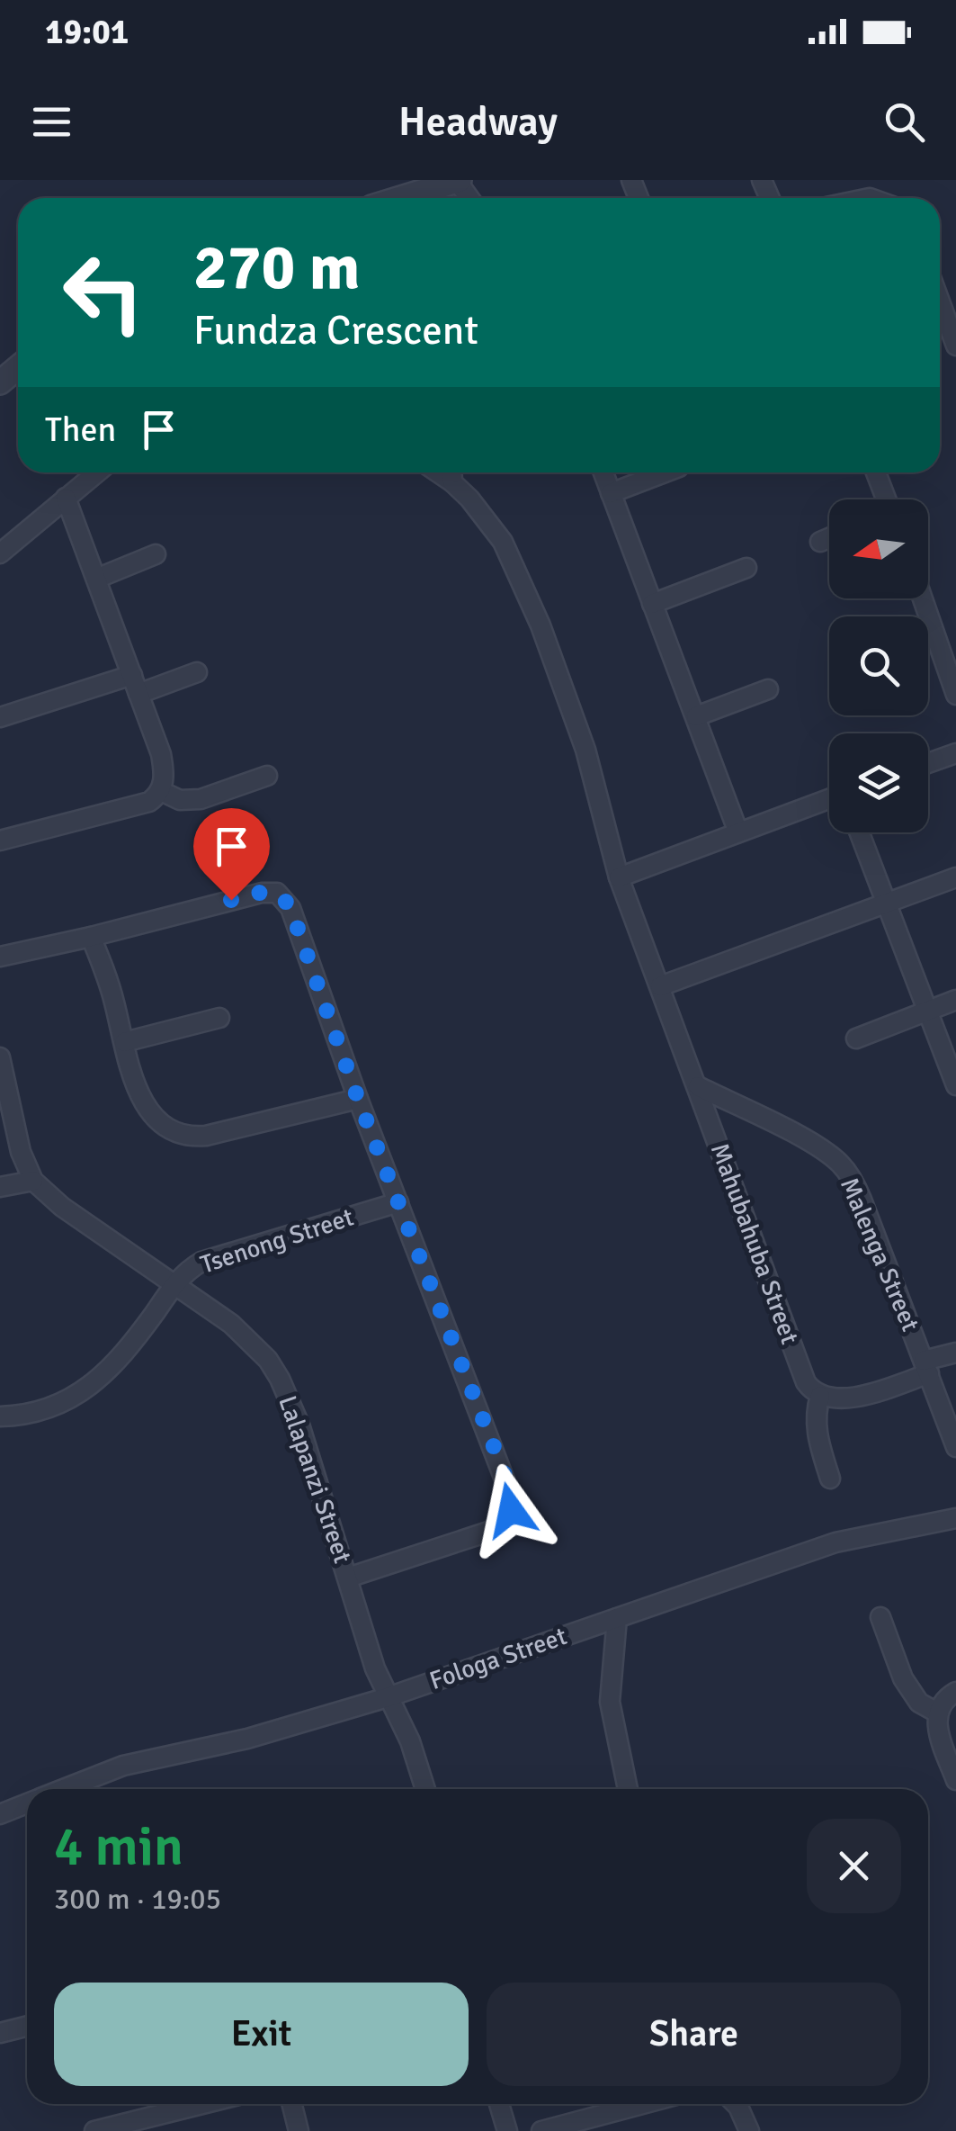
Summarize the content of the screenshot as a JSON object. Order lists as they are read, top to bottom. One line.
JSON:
{"streets":{"street":["Tsenong Street","Mahubahuba Street","Malenga Street","Lalapanzi Street","Fologa Street"]},"crossings":[["Tsenong Street","Lalapanzi Street"],["Mahubahuba Street","Malenga Street"],["Lalapanzi Street","Fologa Street"]],"north":"left","page":{"status":"19:01","header":"Headway","turn":["270 m","Fundza Crescent"],"then":"Then","heading":["4 min","300 m · 19:05"],"buttons":["Exit","Share"]}}
